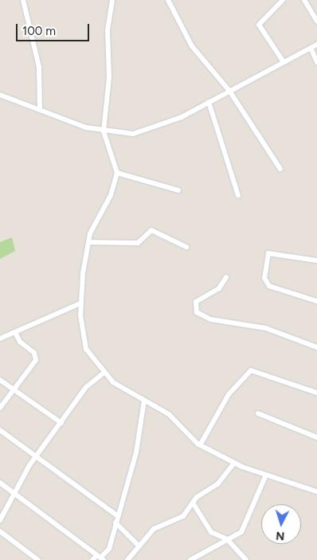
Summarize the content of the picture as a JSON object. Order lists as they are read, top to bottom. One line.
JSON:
{"scale_bar":"100 m","north":"bottom"}
